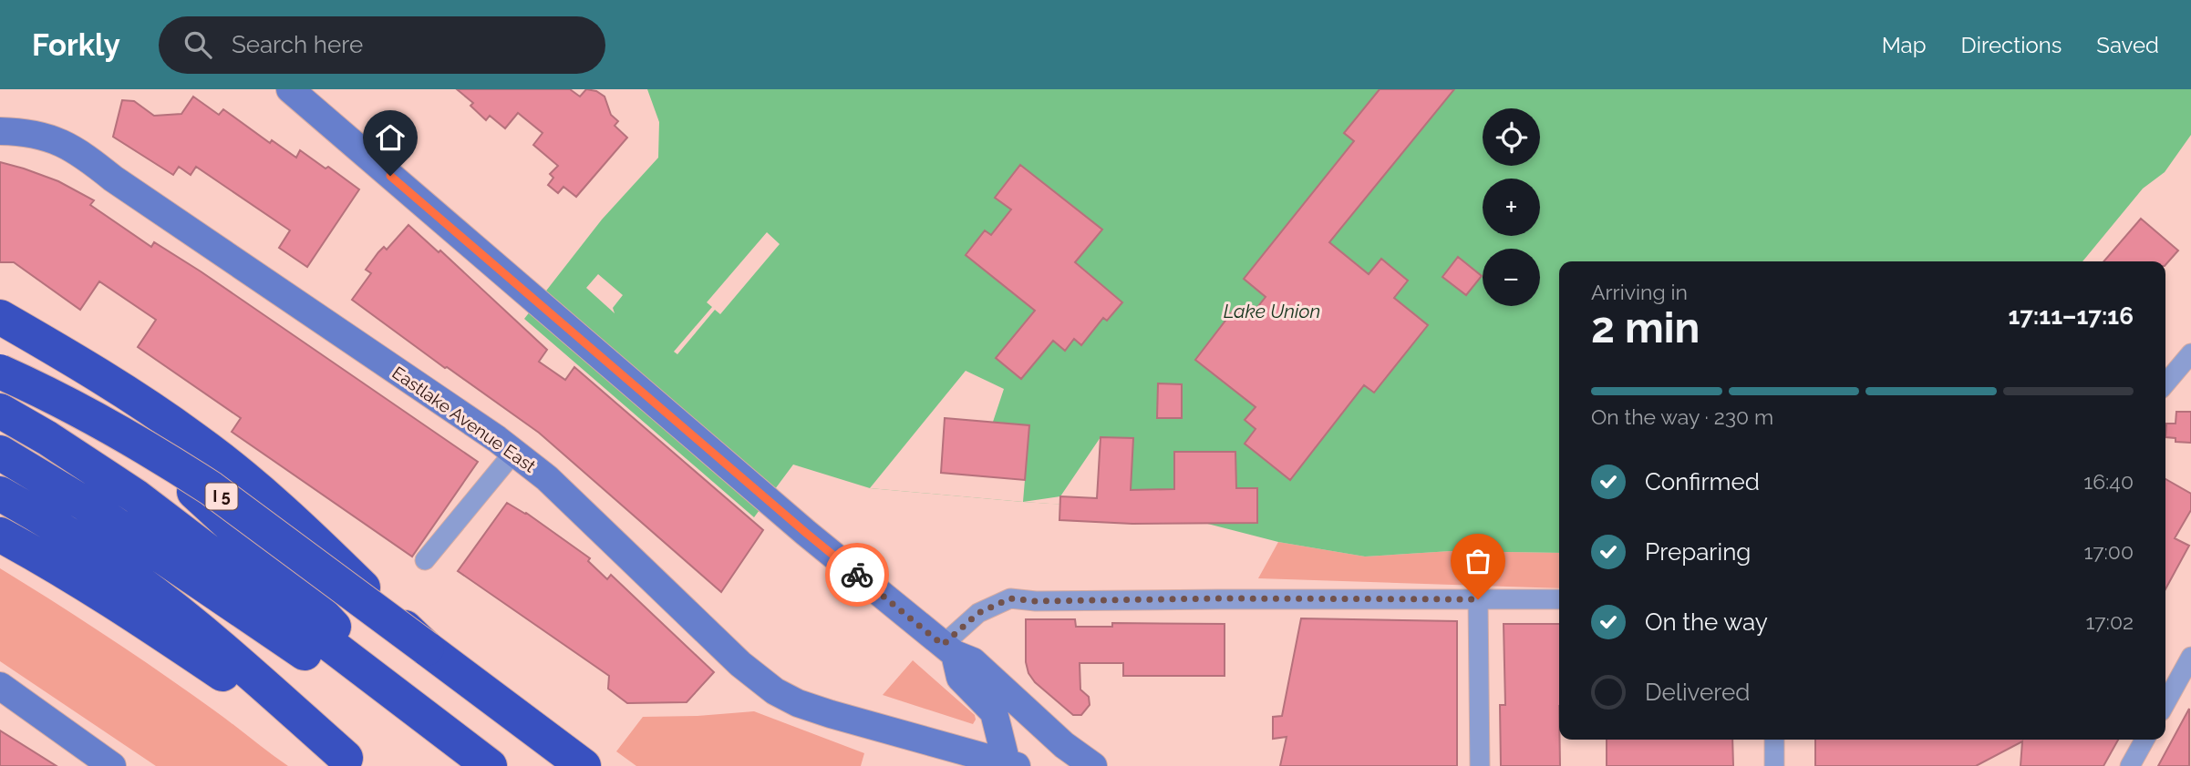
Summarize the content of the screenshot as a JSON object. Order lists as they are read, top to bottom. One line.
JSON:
{"streets":{"highway":["I 5"],"main road":["Eastlake Avenue East"]},"water":["Lake Union"],"page":{"header":"Forkly","search":"Search here","nav":["Map","Directions","Saved"],"map_buttons":["+","−"],"heading":["2 min","Arriving in","17:11–17:16"],"bar":"On the way · 230 m","list":[["Confirmed","16:40"],["Preparing","17:00"],["On the way","17:02"],"Delivered"]}}
